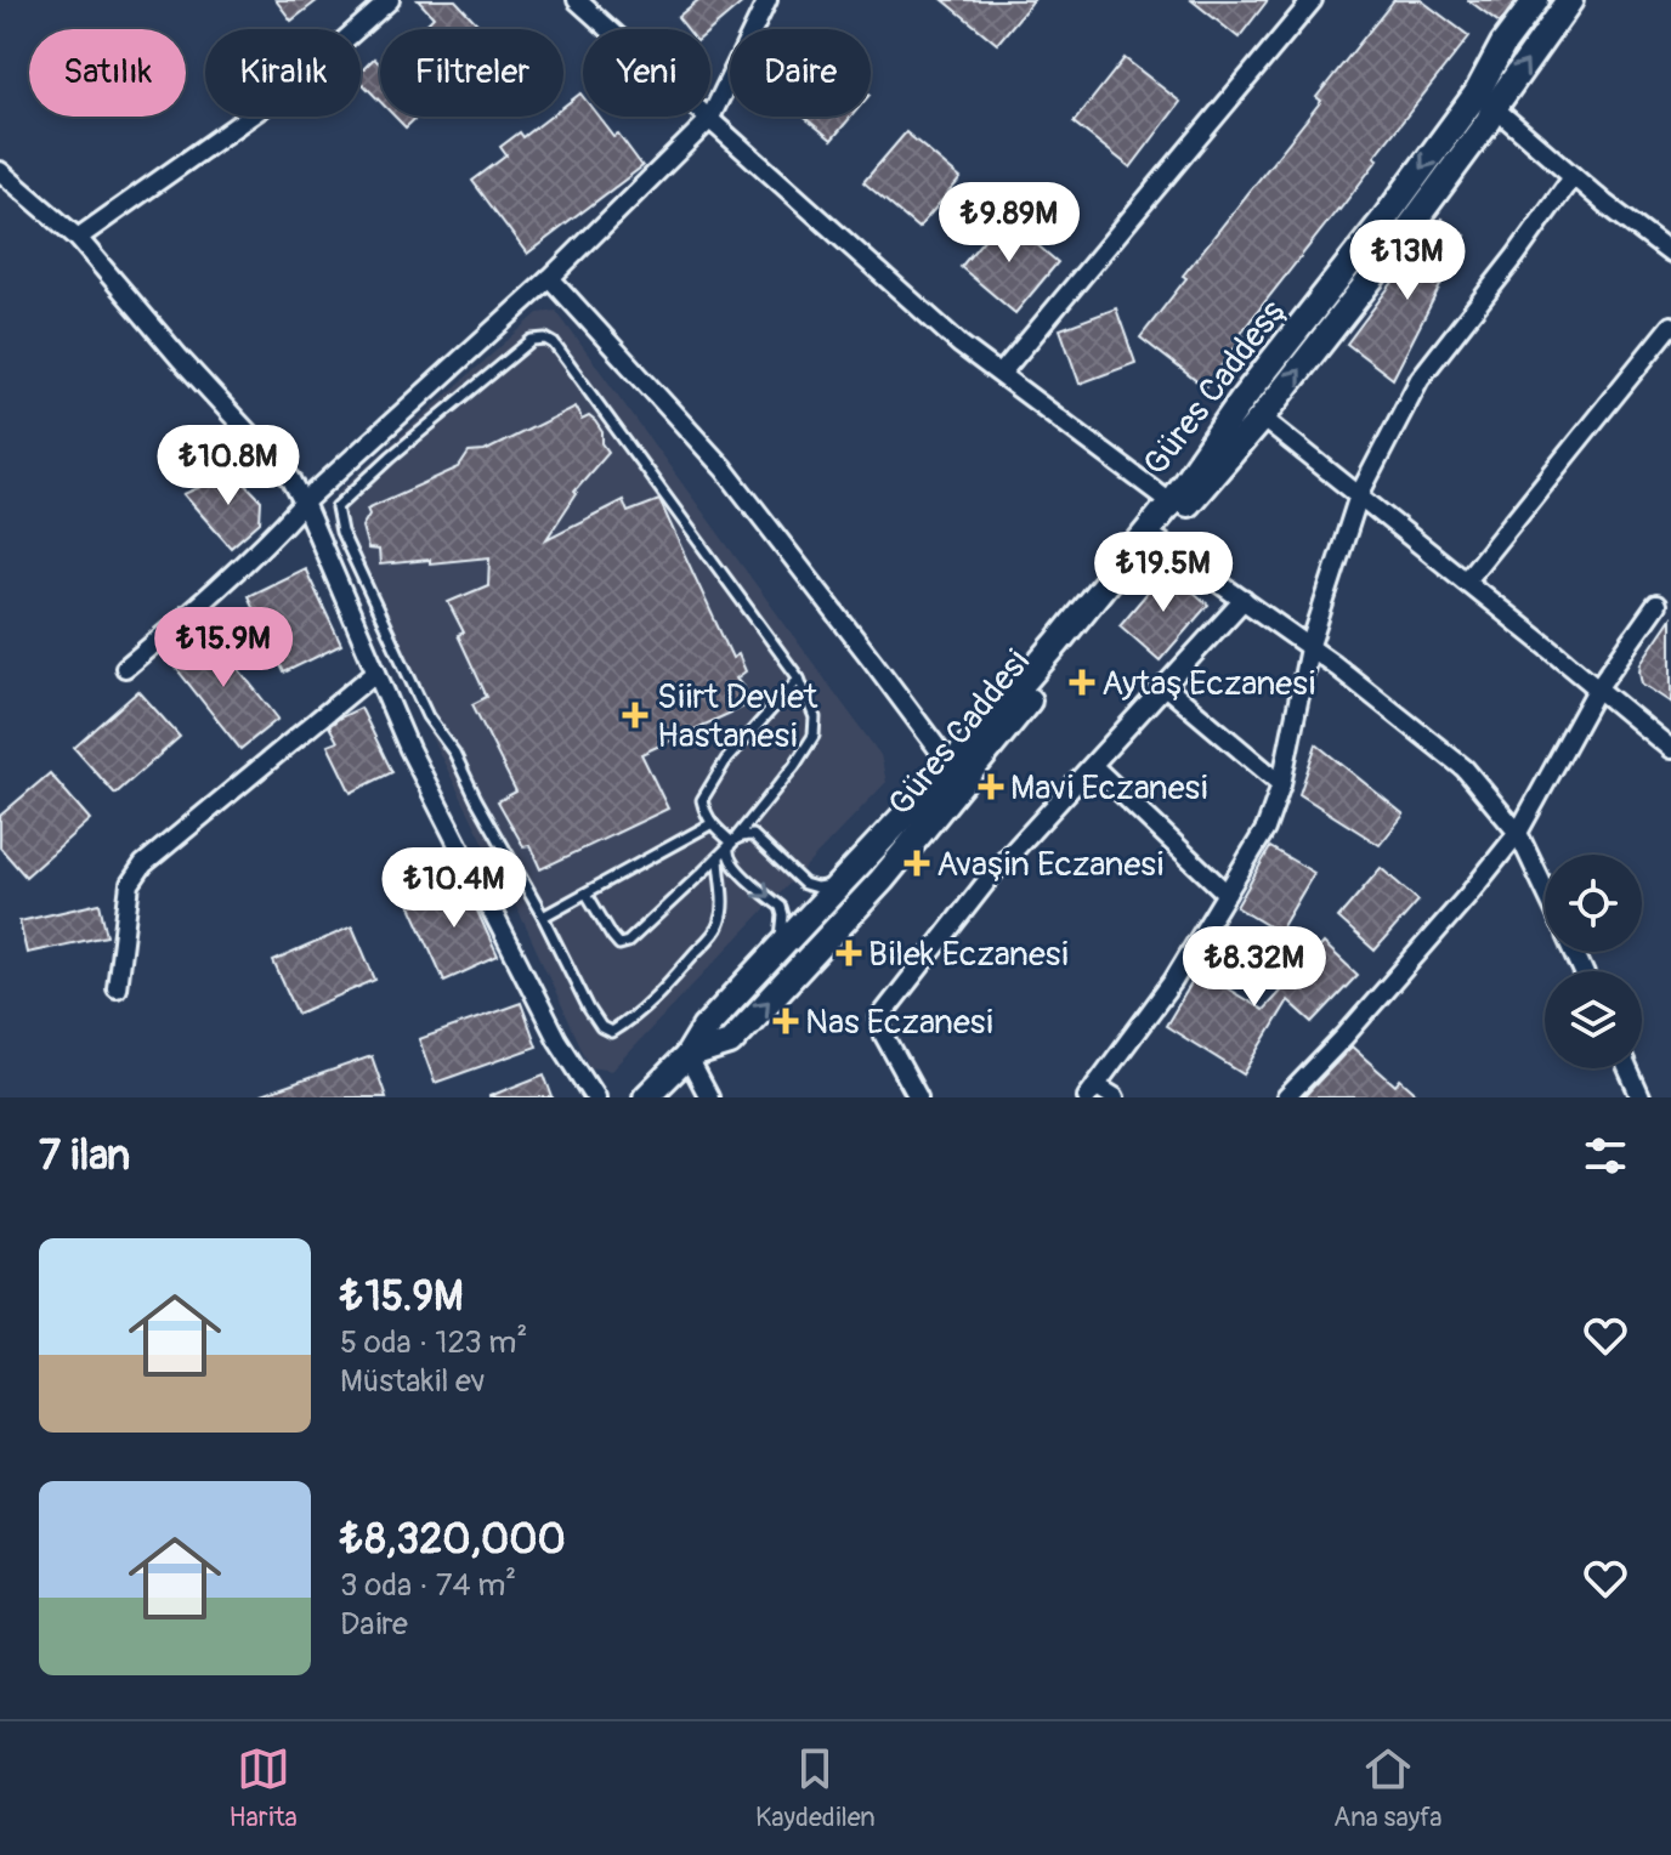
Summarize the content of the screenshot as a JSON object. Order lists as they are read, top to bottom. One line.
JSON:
{"streets":{"street":["Güres Caddesş","Güres Caddesi"]},"crossings":[["Güres Caddesş","Güres Caddesi"]],"places":{"health":["Aytaş Eczanesi","Siirt Devlet Hastanesi","Mavi Eczanesi","Avaşin Eczanesi","Bilek Eczanesi","Nas Eczanesi"]},"page":{"chip":["Satılık","Kiralık","Filtreler","Yeni","Daire"],"price":["₺9.89M","₺13M","₺10.8M","₺19.5M","₺15.9M","₺10.4M","₺8.32M"],"heading":"7 ilan","list":[{"name":"₺15.9M","note":"5 oda · 123 m² · Müstakil ev"},{"name":"₺8,320,000","note":"3 oda · 74 m² · Daire"}],"tabs":["Harita","Kaydedilen","Ana sayfa"]}}
